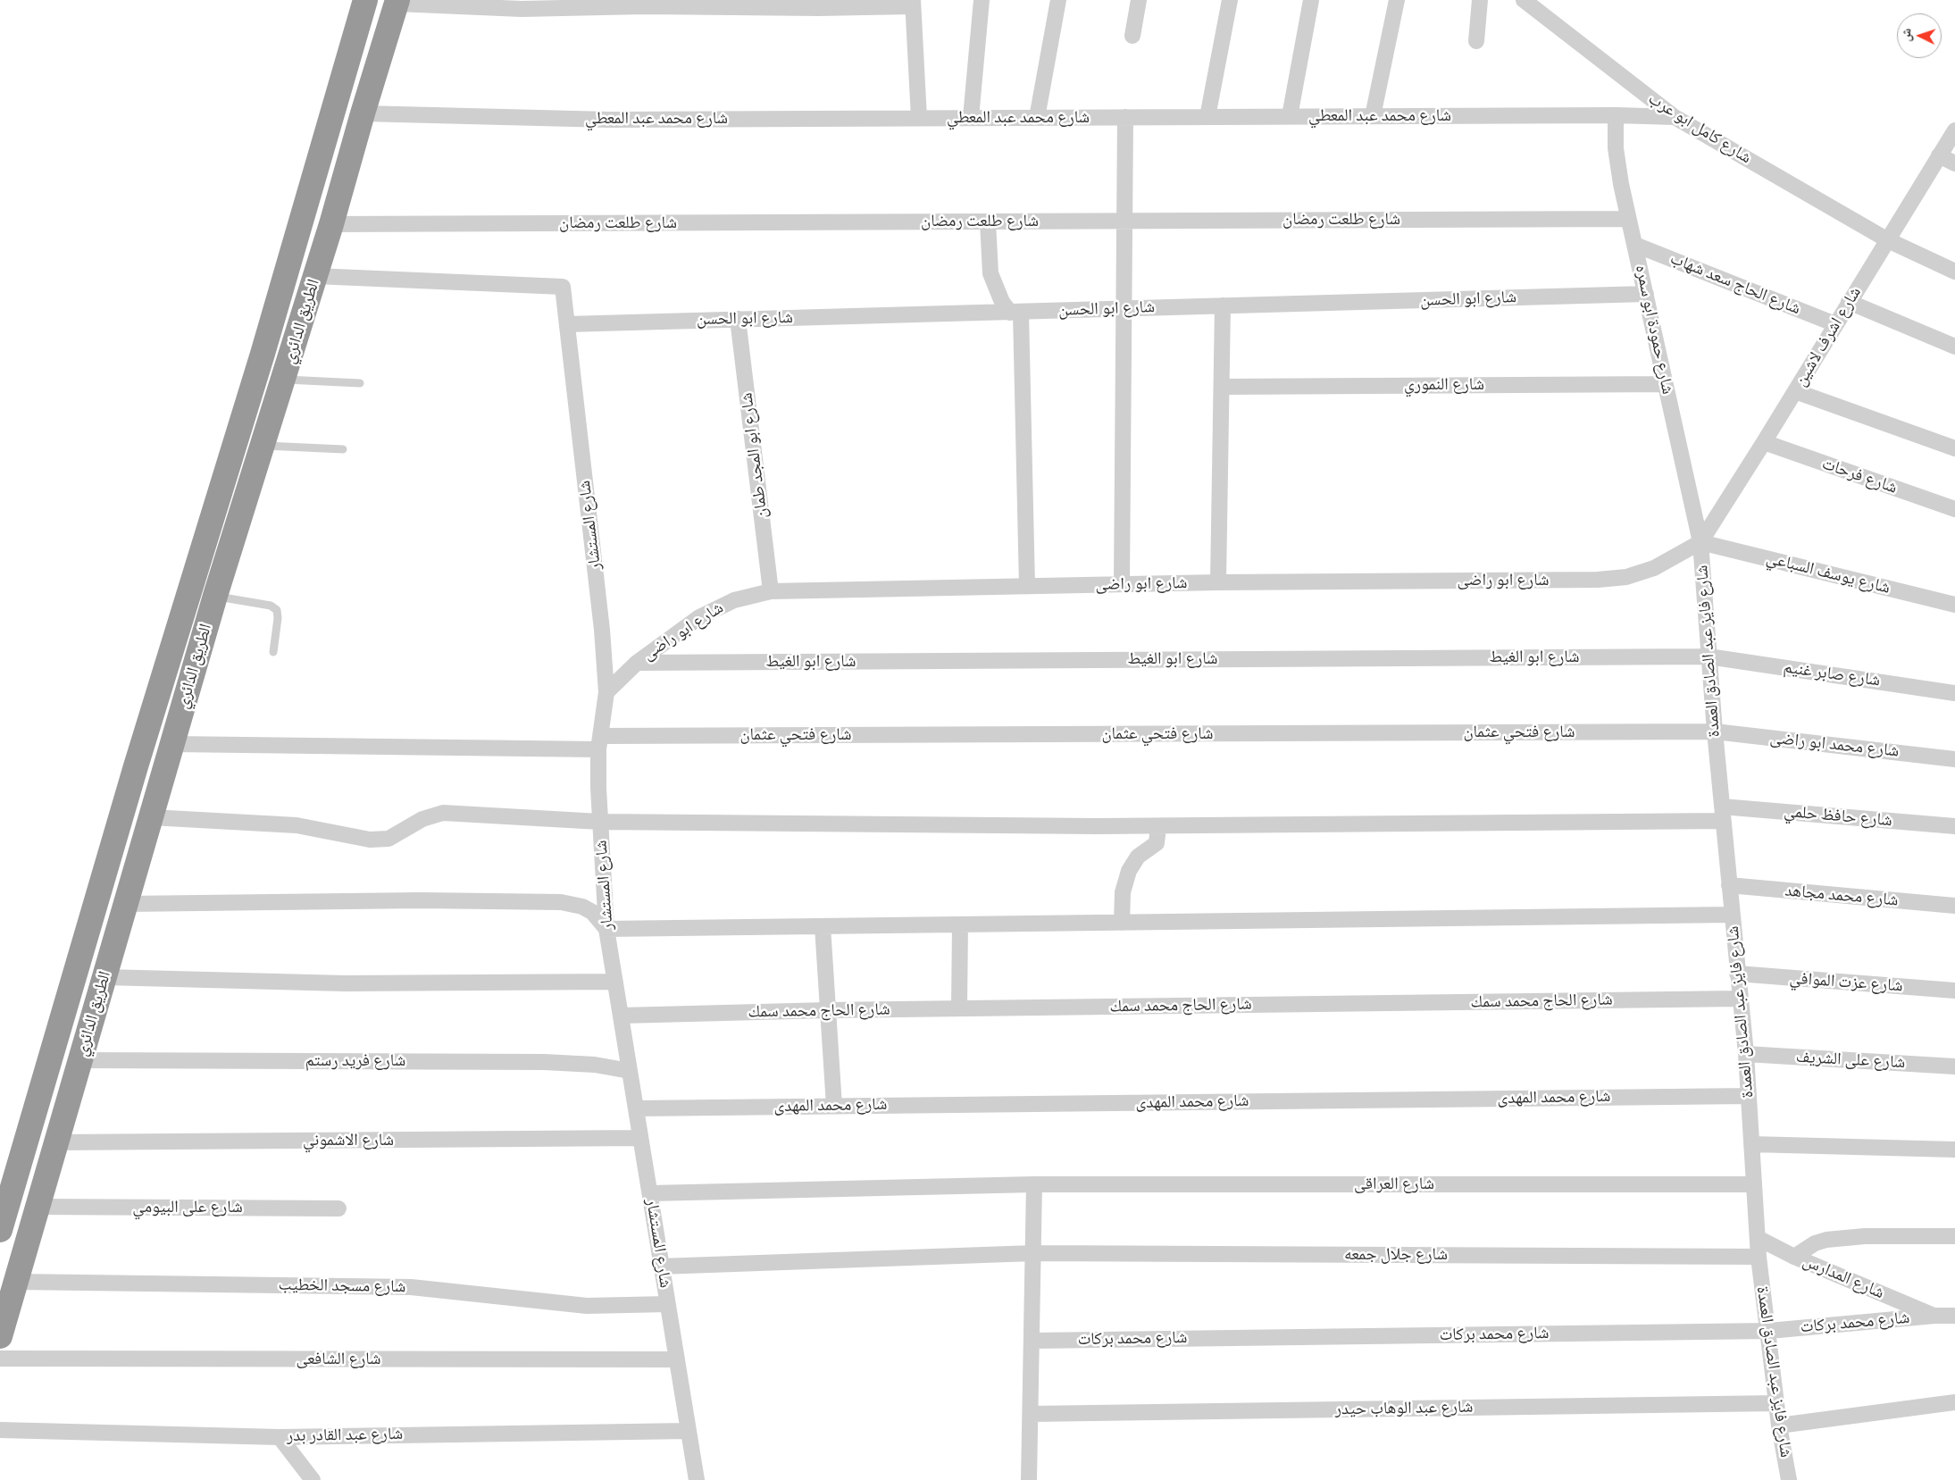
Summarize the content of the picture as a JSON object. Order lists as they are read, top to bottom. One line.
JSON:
{"streets":{"highway":["الطريق الدائري"],"street":["شارع محمد عبد المعطي","شارع كامل ابو عرب","شارع طلعت رمضان","شارع الحاج سعد شهاب","شارع ابو الحسن","شارع حمودة ابو سمره","شارع اشرف لاشين","شارع النموري","شارع ابو المجد طمان","شارع فرحات","شارع المستشار","شارع يوسف السباعي","شارع ابو راضى","شارع فايز عبد الصادق العمدة","شارع ابو الغيط","شارع صابر غنيم","شارع فتحي عثمان","شارع محمد ابو راضى","شارع حافظ حلمي","شارع محمد مجاهد","شارع عزت الموافي","شارع الحاج محمد سمك","شارع على الشريف","شارع فريد رستم","شارع محمد المهدى","شارع الاشموني","شارع العراقى","شارع على البيومي","شارع جلال جمعه","شارع المدارس","شارع مسجد الخطيب","شارع محمد بركات","شارع الشافعى","شارع عبد الوهاب حيدر","شارع عبد القادر بدر"]},"crossings":[["شارع محمد عبد المعطي","شارع كامل ابو عرب"],["شارع محمد عبد المعطي","الطريق الدائري"],["شارع محمد عبد المعطي","شارع حمودة ابو سمره"],["شارع كامل ابو عرب","شارع اشرف لاشين"],["شارع طلعت رمضان","الطريق الدائري"],["شارع طلعت رمضان","شارع حمودة ابو سمره"],["شارع الحاج سعد شهاب","شارع حمودة ابو سمره"],["شارع الحاج سعد شهاب","شارع اشرف لاشين"],["شارع ابو الحسن","شارع حمودة ابو سمره"],["شارع ابو الحسن","شارع ابو المجد طمان"],["شارع ابو الحسن","شارع المستشار"],["الطريق الدائري","شارع المستشار"],["الطريق الدائري","شارع فتحي عثمان"],["الطريق الدائري","شارع حافظ حلمي"],["الطريق الدائري","شارع فريد رستم"],["الطريق الدائري","شارع الاشموني"],["الطريق الدائري","شارع على البيومي"],["الطريق الدائري","شارع مسجد الخطيب"],["شارع حمودة ابو سمره","شارع اشرف لاشين"],["شارع حمودة ابو سمره","شارع النموري"],["شارع حمودة ابو سمره","شارع يوسف السباعي"],["شارع حمودة ابو سمره","شارع ابو راضى"],["شارع حمودة ابو سمره","شارع فايز عبد الصادق العمدة"],["شارع اشرف لاشين","شارع فرحات"],["شارع اشرف لاشين","شارع يوسف السباعي"],["شارع اشرف لاشين","شارع ابو راضى"],["شارع اشرف لاشين","شارع فايز عبد الصادق العمدة"],["شارع ابو المجد طمان","شارع ابو راضى"],["شارع المستشار","شارع ابو راضى"],["شارع المستشار","شارع فتحي عثمان"],["شارع المستشار","شارع حافظ حلمي"],["شارع المستشار","شارع الحاج محمد سمك"],["شارع المستشار","شارع فريد رستم"],["شارع المستشار","شارع محمد المهدى"],["شارع المستشار","شارع الاشموني"],["شارع المستشار","شارع العراقى"],["شارع المستشار","شارع جلال جمعه"],["شارع المستشار","شارع مسجد الخطيب"],["شارع المستشار","شارع الشافعى"],["شارع المستشار","شارع عبد القادر بدر"],["شارع يوسف السباعي","شارع ابو راضى"],["شارع يوسف السباعي","شارع فايز عبد الصادق العمدة"],["شارع ابو راضى","شارع فايز عبد الصادق العمدة"],["شارع ابو راضى","شارع ابو الغيط"],["شارع فايز عبد الصادق العمدة","شارع ابو الغيط"],["شارع فايز عبد الصادق العمدة","شارع صابر غنيم"],["شارع فايز عبد الصادق العمدة","شارع فتحي عثمان"],["شارع فايز عبد الصادق العمدة","شارع محمد ابو راضى"],["شارع فايز عبد الصادق العمدة","شارع حافظ حلمي"],["شارع فايز عبد الصادق العمدة","شارع محمد مجاهد"],["شارع فايز عبد الصادق العمدة","شارع عزت الموافي"],["شارع فايز عبد الصادق العمدة","شارع الحاج محمد سمك"],["شارع فايز عبد الصادق العمدة","شارع على الشريف"],["شارع فايز عبد الصادق العمدة","شارع محمد المهدى"],["شارع فايز عبد الصادق العمدة","شارع العراقى"],["شارع فايز عبد الصادق العمدة","شارع جلال جمعه"],["شارع فايز عبد الصادق العمدة","شارع المدارس"],["شارع فايز عبد الصادق العمدة","شارع محمد بركات"],["شارع فايز عبد الصادق العمدة","شارع عبد الوهاب حيدر"],["شارع ابو الغيط","شارع صابر غنيم"],["شارع فتحي عثمان","شارع محمد ابو راضى"],["شارع المدارس","شارع محمد بركات"]],"north":"left"}
